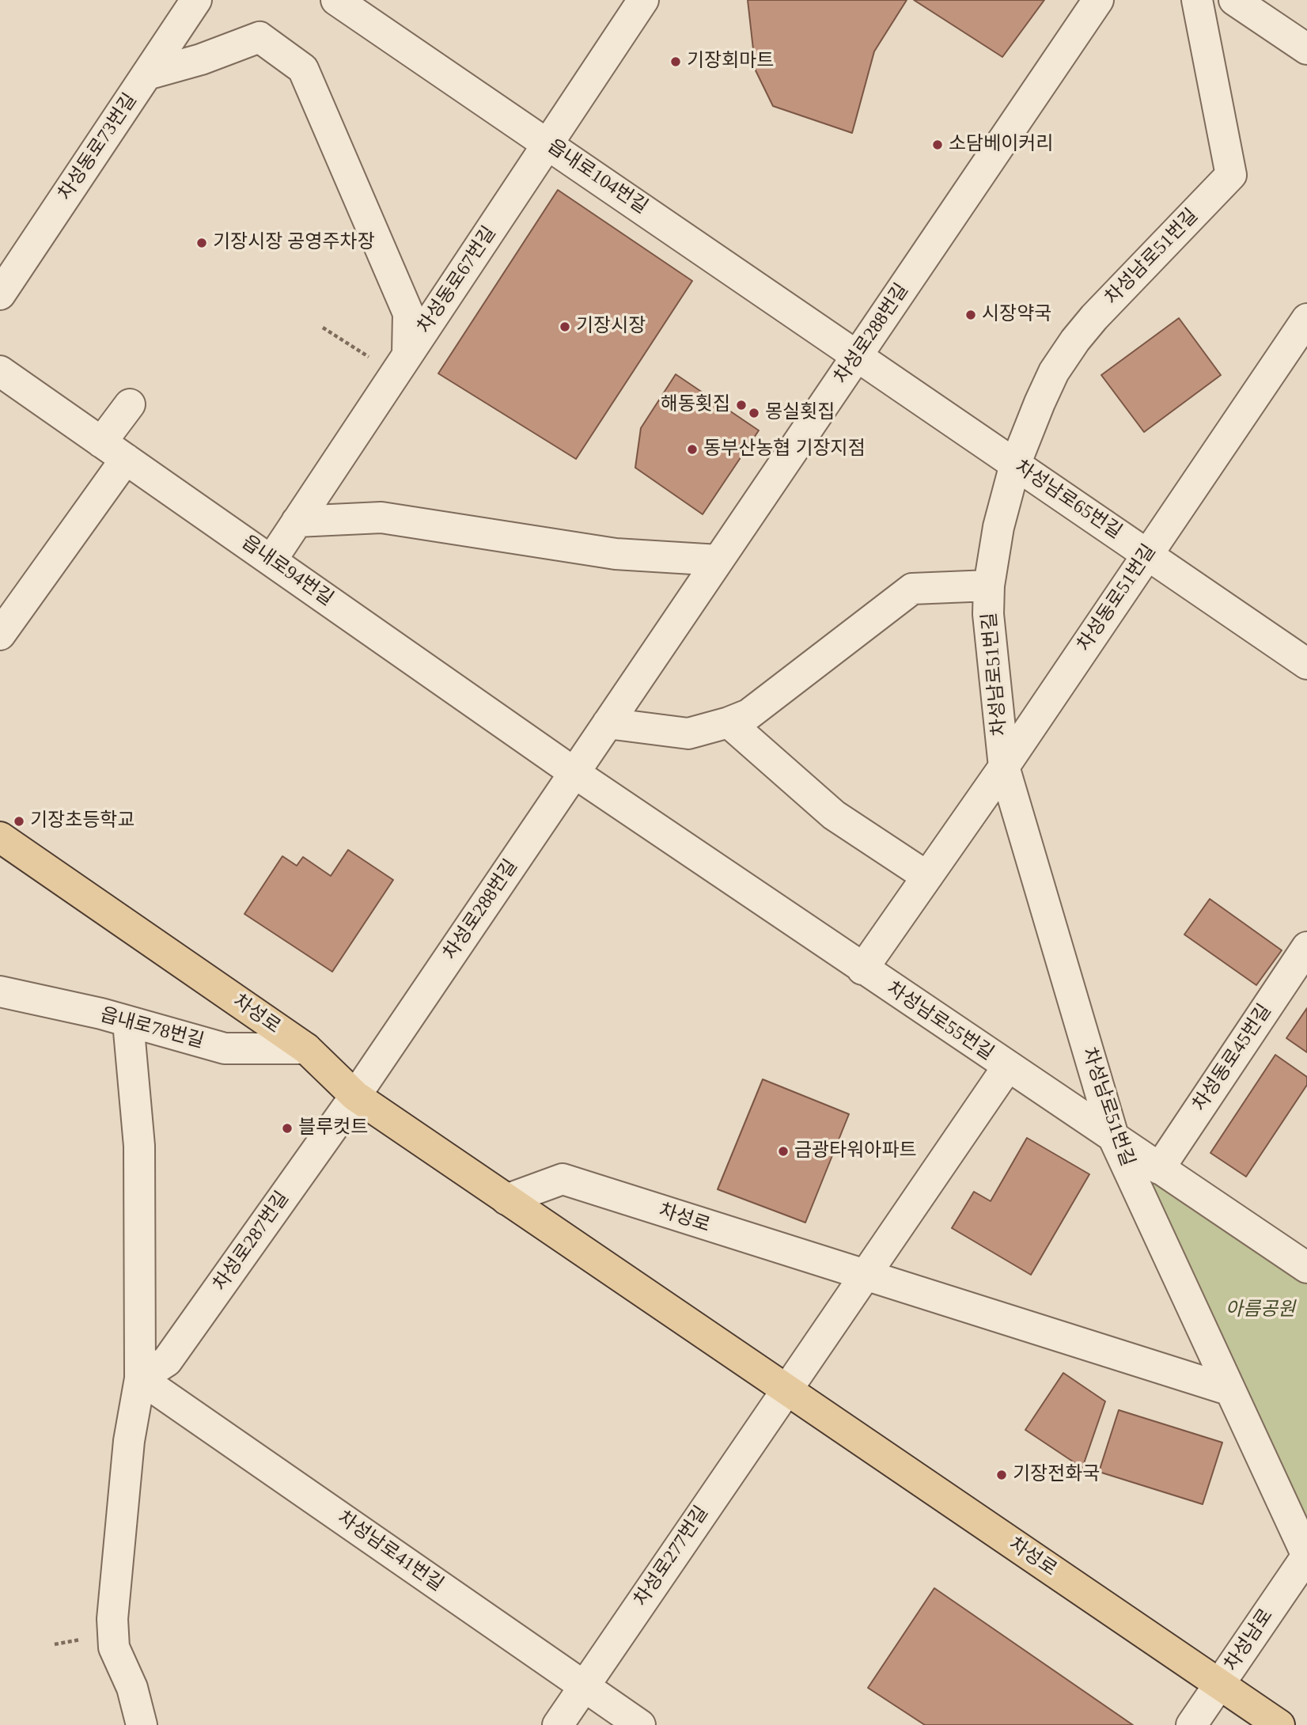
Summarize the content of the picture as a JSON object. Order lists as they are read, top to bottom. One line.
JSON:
{"streets":{"main road":["차성로"],"street":["차성동로73번길","읍내로104번길","차성남로51번길","차성동로67번길","차성로288번길","차성남로65번길","읍내로94번길","차성동로51번길","차성남로55번길","읍내로78번길","차성동로45번길","차성로287번길","차성남로41번길","차성로277번길","차성남로"]},"crossings":[["읍내로104번길","차성동로67번길"],["읍내로104번길","차성로288번길"],["읍내로104번길","차성남로65번길"],["차성남로51번길","차성남로65번길"],["차성남로51번길","차성동로51번길"],["차성남로51번길","차성남로55번길"],["차성남로51번길","차성남로"],["차성동로67번길","읍내로94번길"],["차성로288번길","차성남로65번길"],["차성로288번길","읍내로94번길"],["차성로288번길","차성로"],["차성로288번길","차성남로55번길"],["차성로288번길","차성로287번길"],["차성남로65번길","차성동로51번길"],["읍내로94번길","차성남로55번길"],["차성동로51번길","차성남로55번길"],["차성로","읍내로78번길"],["차성로","차성로287번길"],["차성로","차성로277번길"],["차성로","차성남로"],["차성남로55번길","차성동로45번길"],["차성로287번길","차성남로41번길"],["차성남로41번길","차성로277번길"]],"parks":["아름공원"],"places":["기장회마트","소담베이커리","기장시장 공영주차장","시장약국","기장시장","해동횟집","몽실횟집","동부산농협 기장지점","기장초등학교","블루컷트","금광타워아파트","기장전화국"]}
